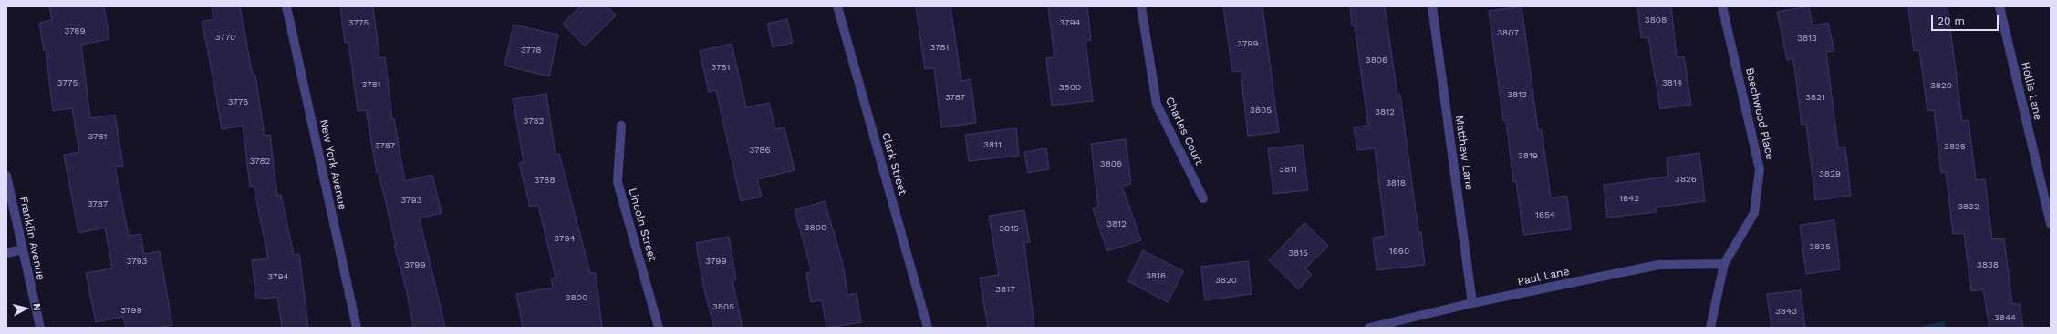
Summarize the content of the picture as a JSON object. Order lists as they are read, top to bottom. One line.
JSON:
{"streets":{"street":["Hollis Lane","Beechwood Place","Charles Court","Matthew Lane","Clark Street","New York Avenue","Lincoln Street","Franklin Avenue","Paul Lane"]},"crossings":[["Beechwood Place","Paul Lane"],["Matthew Lane","Paul Lane"]],"house_numbers":["3808","3775","3794","3769","3807","3770","3813","3799","3781","3778","3806","3781","3775","3814","3781","3820","3800","3813","3787","3821","3776","3805","3812","3782","3781","3811","3787","3826","3786","3819","3782","3806","3811","3829","3826","3788","3818","1642","3793","3787","3832","1654","3812","3800","3815","3794","3835","1660","3815","3793","3799","3799","3838","3816","3794","3820","3817","3800","3805","3799","3843","3844"],"scale_bar":"20 m","north":"right"}
